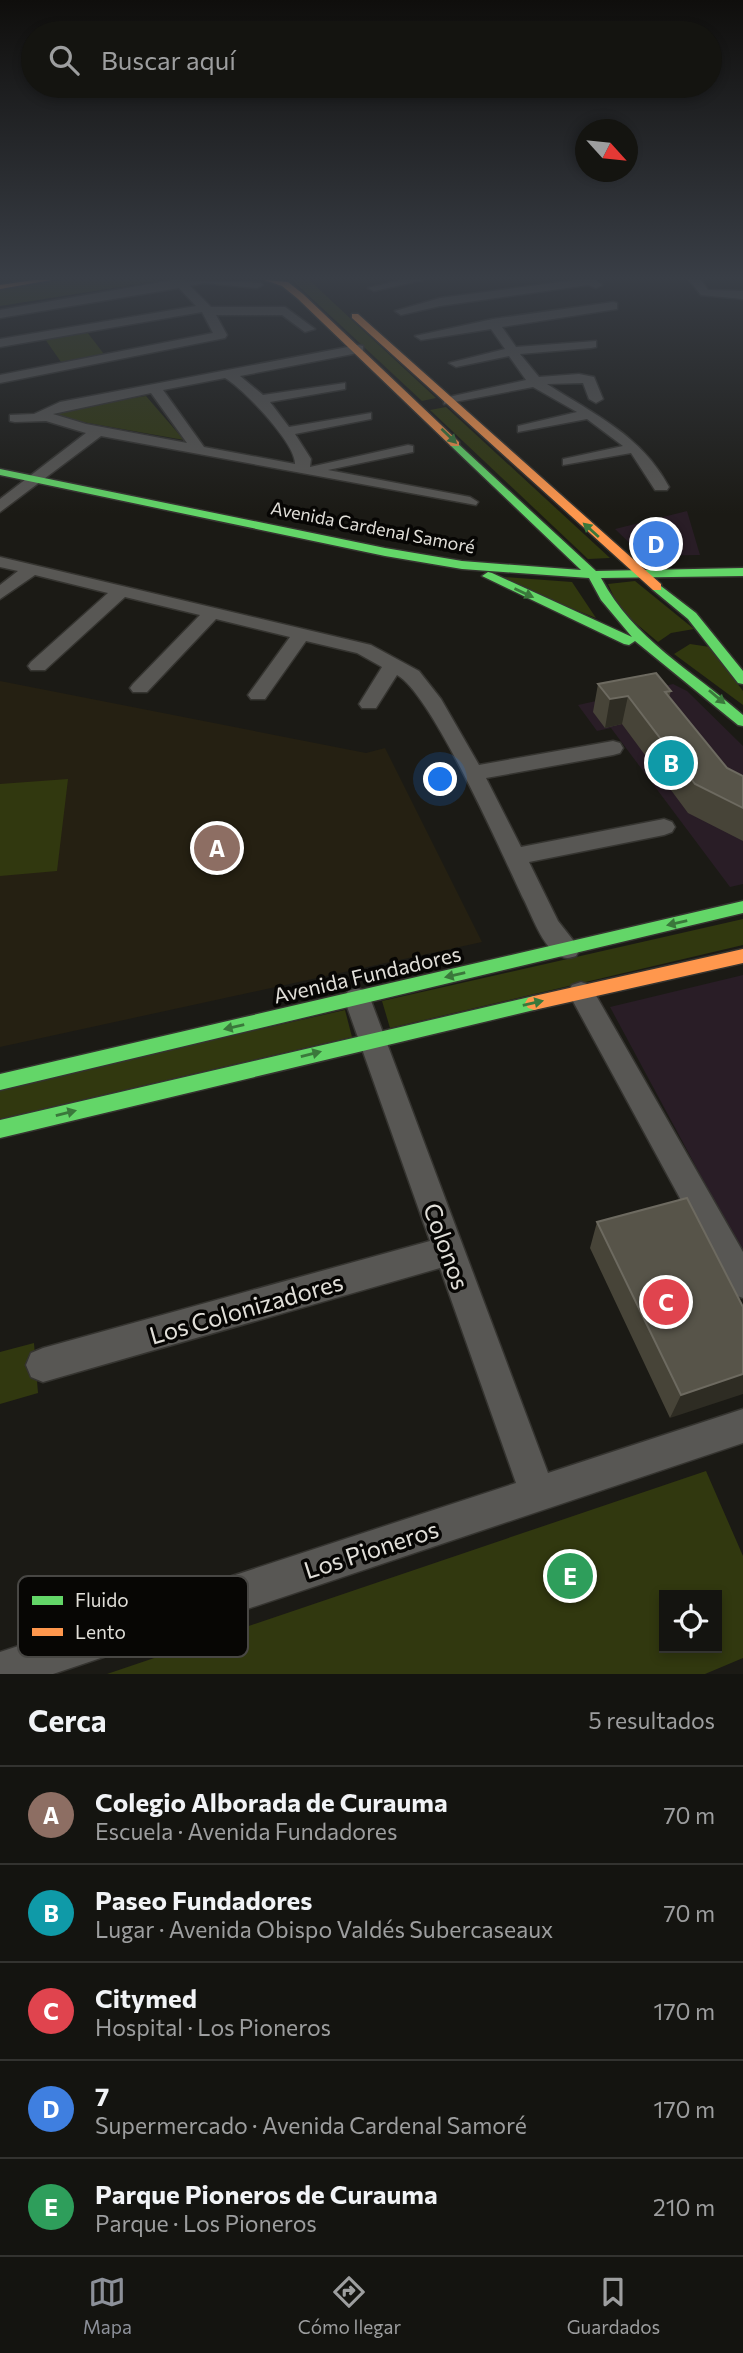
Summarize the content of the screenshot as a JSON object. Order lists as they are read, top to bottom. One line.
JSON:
{"streets":{"street":["Avenida Cardenal Samoré","Avenida Fundadores","Colonos","Los Colonizadores","Los Pioneros"]},"crossings":[["Avenida Fundadores","Colonos"],["Colonos","Los Colonizadores"],["Colonos","Los Pioneros"]],"legend":["Fluido","Lento"],"north":"bottom right","page":{"search":"Buscar aquí","pins":["D","B","A","C","E"],"heading":["Cerca","5 resultados"],"list":[{"mark":"A","name":"Colegio Alborada de Curauma","note":"Escuela · Avenida Fundadores","value":"70 m"},{"mark":"B","name":"Paseo Fundadores","note":"Lugar · Avenida Obispo Valdés Subercaseaux","value":"70 m"},{"mark":"C","name":"Citymed","note":"Hospital · Los Pioneros","value":"170 m"},{"mark":"D","name":"7","note":"Supermercado · Avenida Cardenal Samoré","value":"170 m"},{"mark":"E","name":"Parque Pioneros de Curauma","note":"Parque · Los Pioneros","value":"210 m"}],"nav":["Mapa","Cómo llegar","Guardados"]}}
